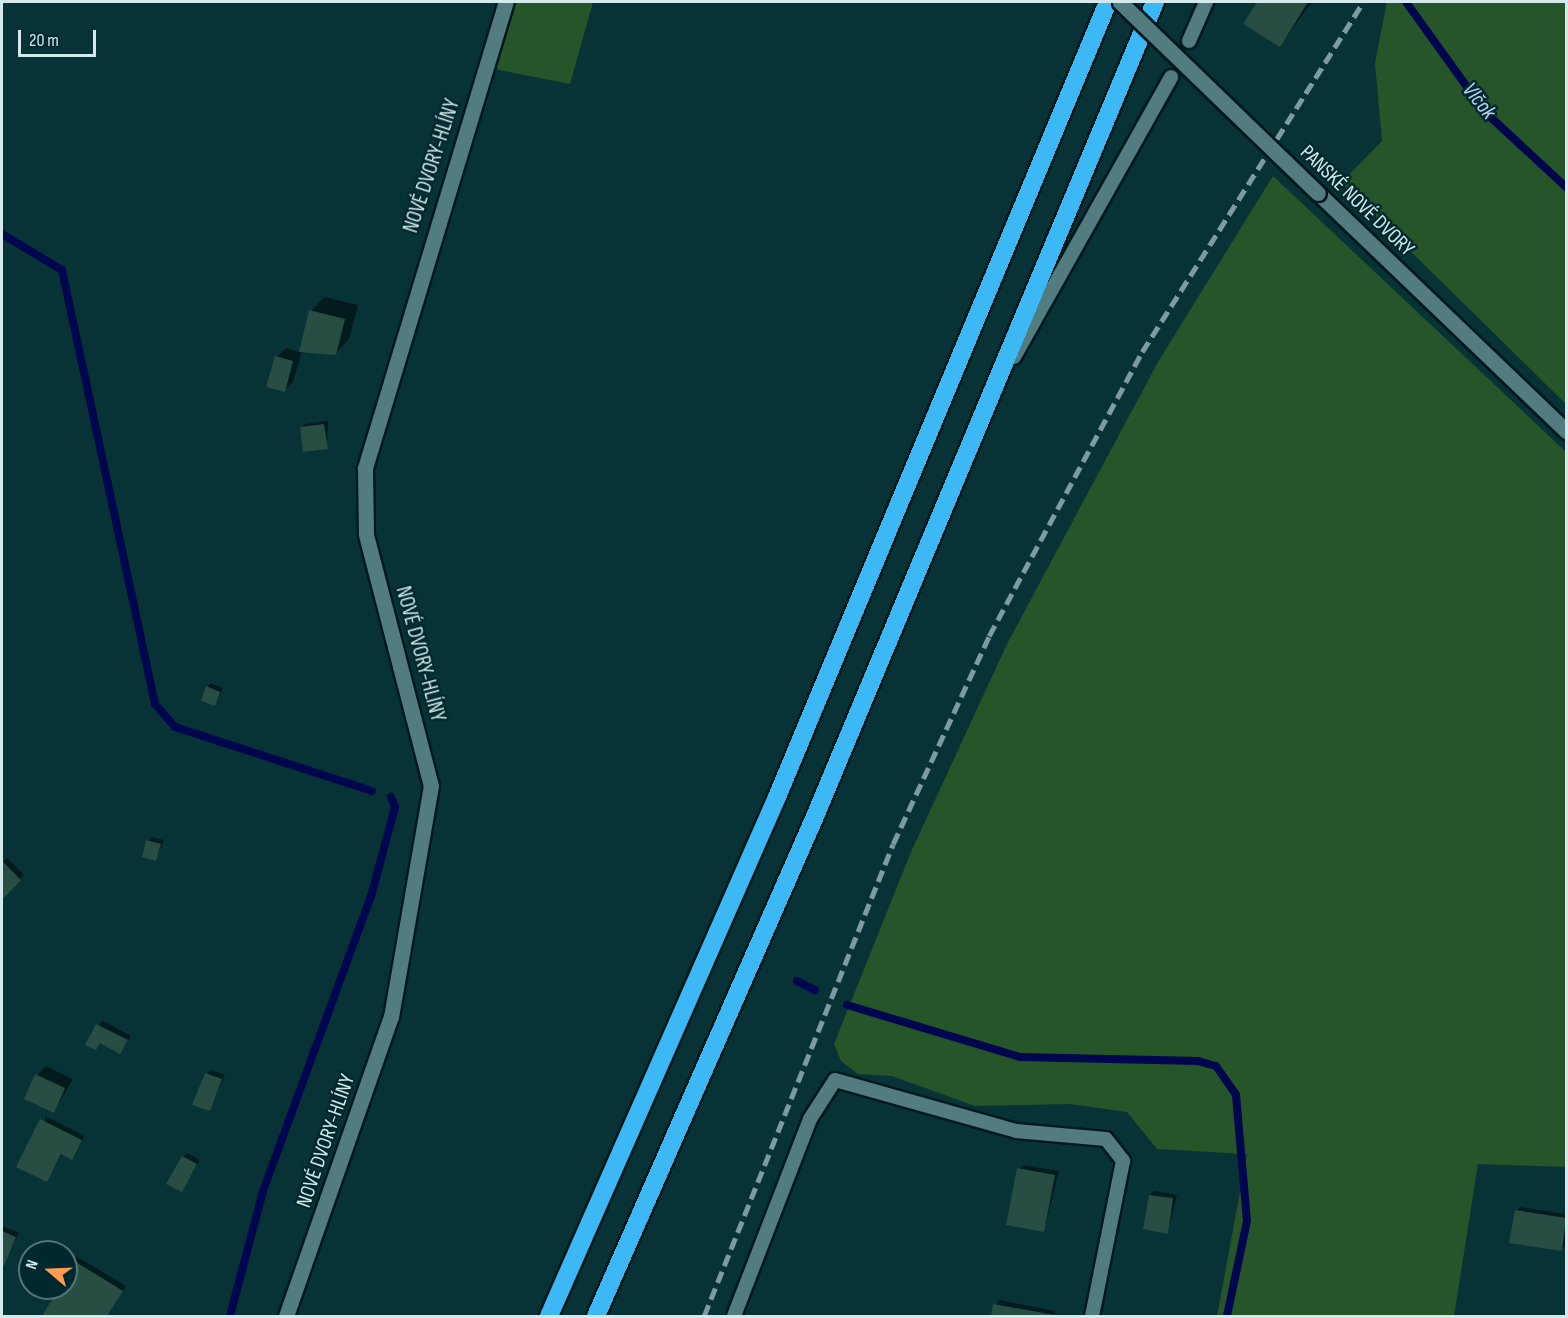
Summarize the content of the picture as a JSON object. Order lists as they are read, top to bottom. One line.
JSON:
{"streets":{"street":["NOVÉ DVORY-HLÍNY","PANSKÉ NOVÉ DVORY"]},"water":["Vlčok"],"scale_bar":"20 m","north":"left"}
